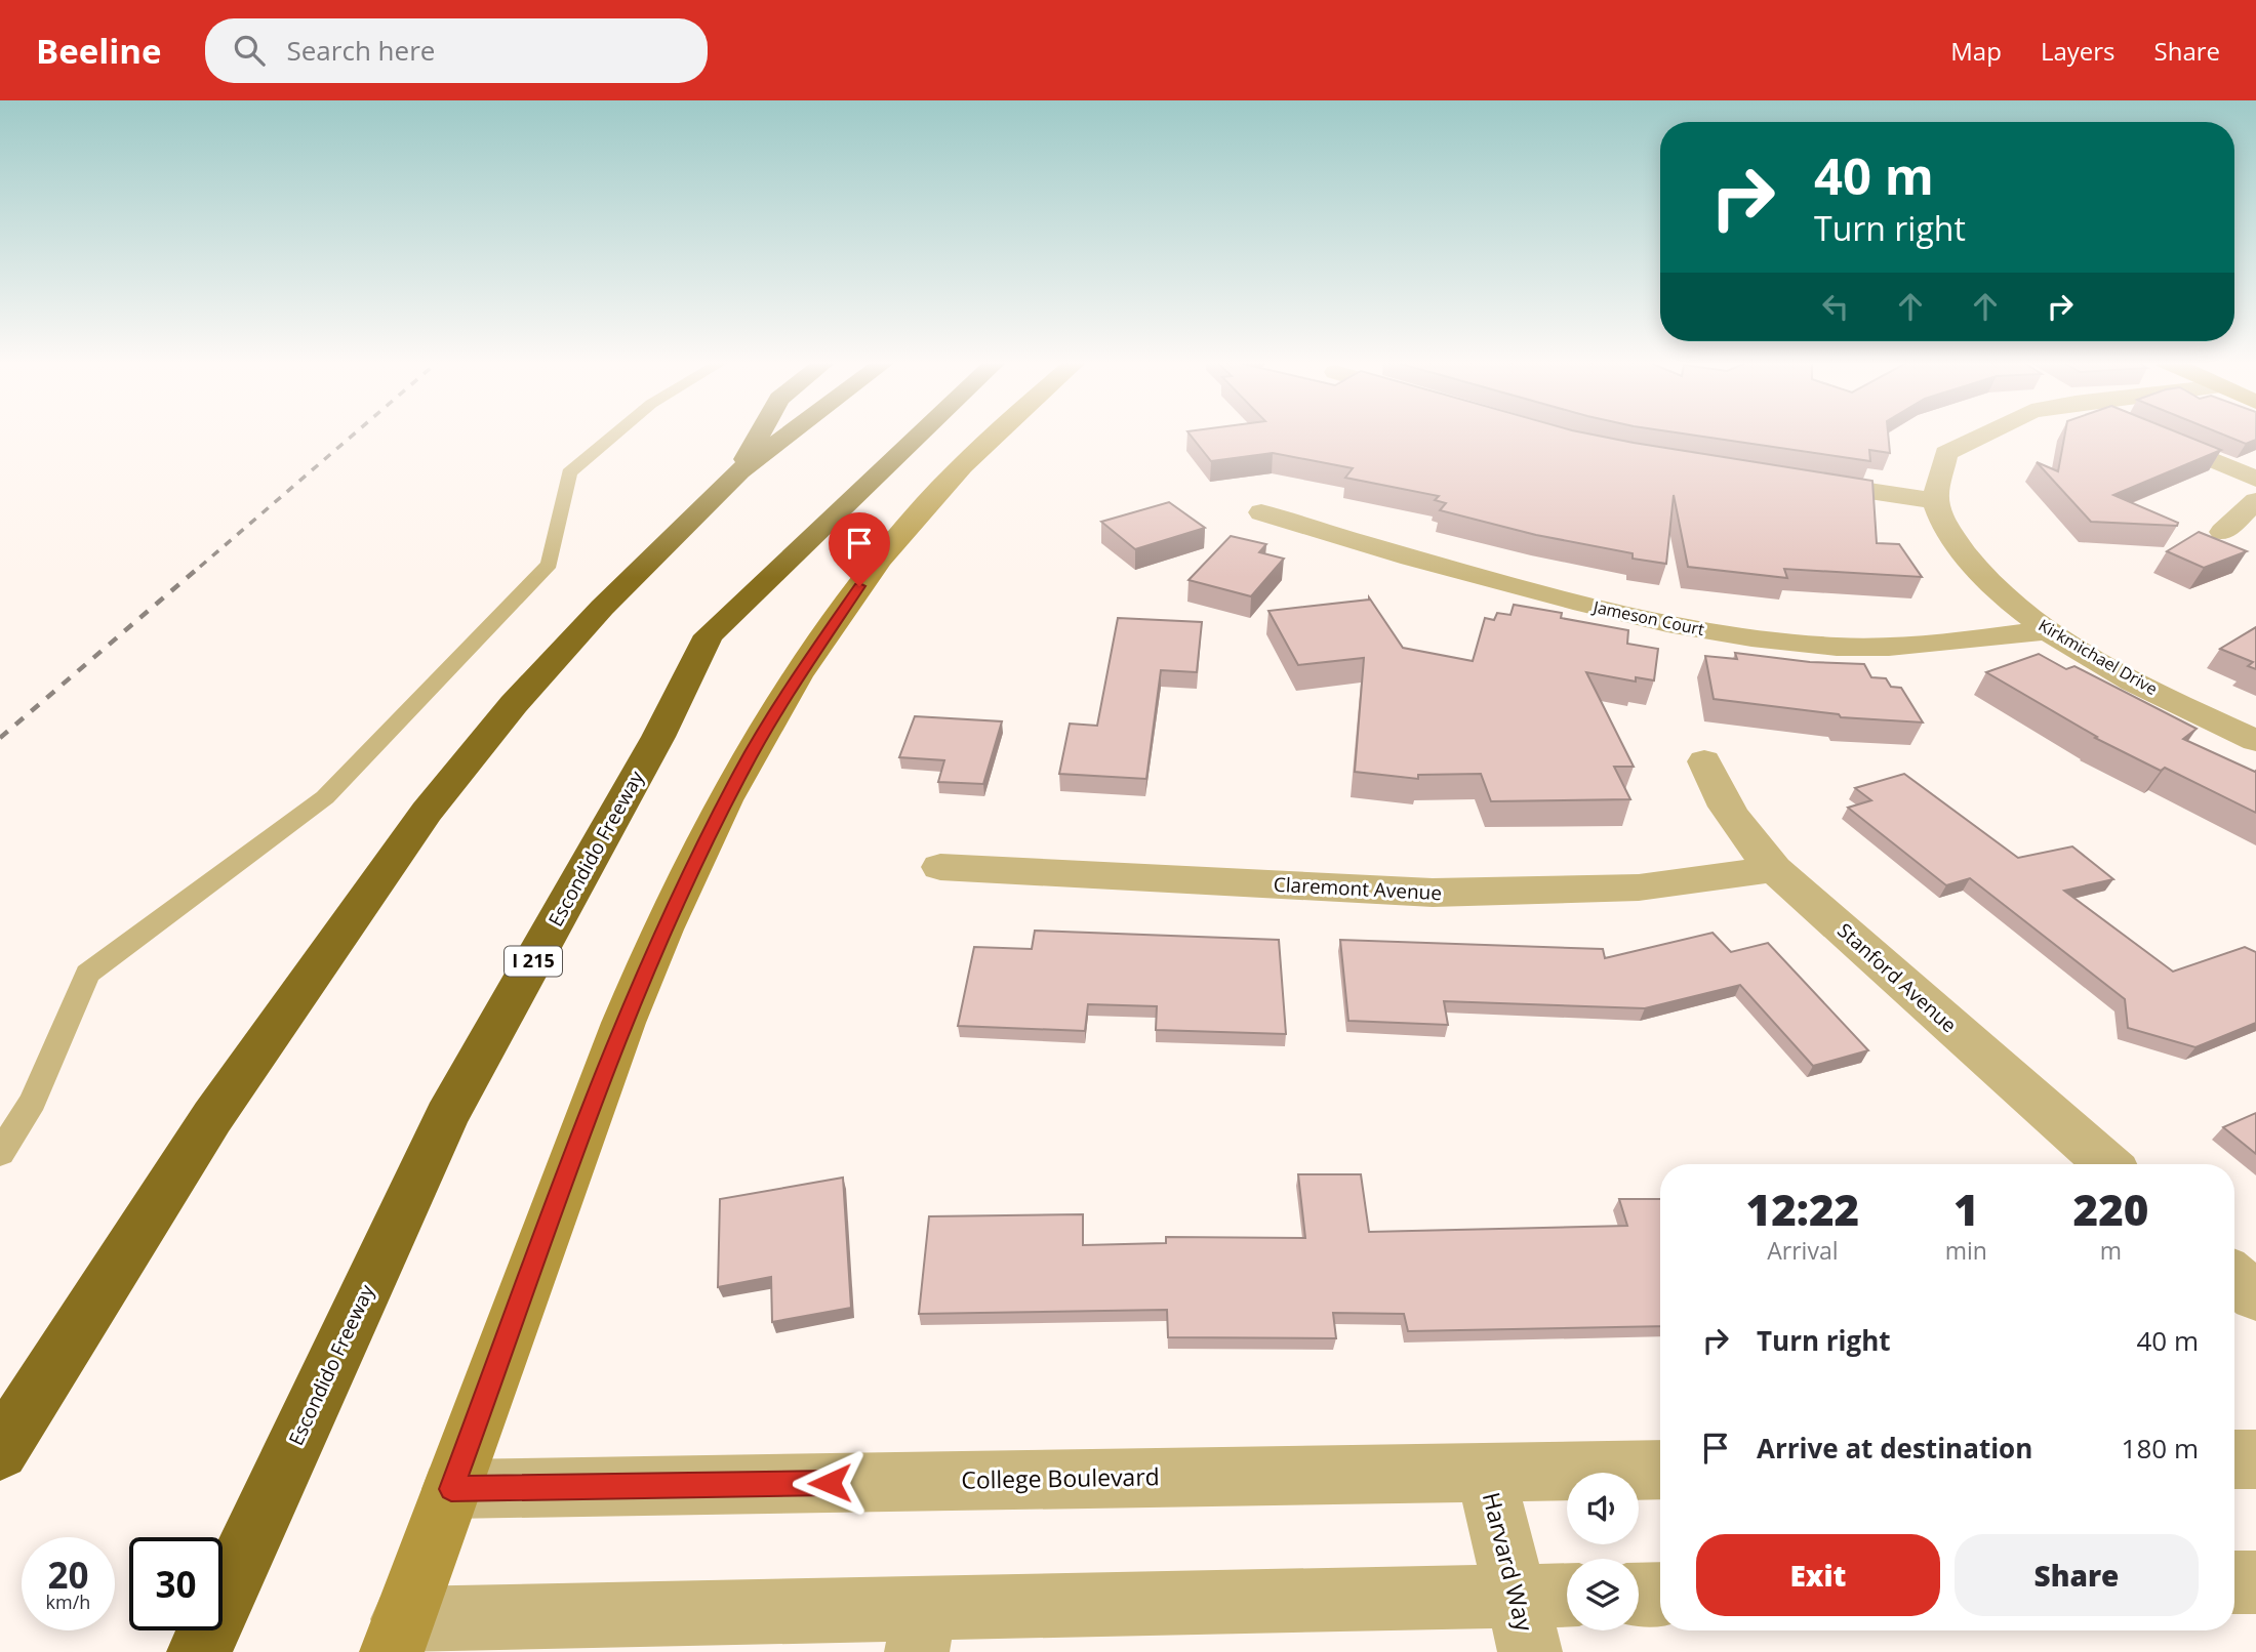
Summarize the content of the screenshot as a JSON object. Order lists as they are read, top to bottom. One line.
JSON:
{"streets":{"highway":["Escondido Freeway","I 215"],"street":["Jameson Court","Kirkmichael Drive","Claremont Avenue","Stanford Avenue","College Boulevard","Harvard Way"]},"crossings":[["Jameson Court","Kirkmichael Drive"],["Claremont Avenue","Stanford Avenue"],["College Boulevard","Harvard Way"]],"page":{"header":"Beeline","search":"Search here","nav":["Map","Layers","Share"],"turn":["40 m","Turn right"],"eta":["12:22","Arrival","1","min","220","m"],"list":[{"name":"Turn right","value":"40 m"},{"name":"Arrive at destination","value":"180 m"}],"buttons":["Exit","Share"],"speed":"20 km/h","limit":"30"}}
